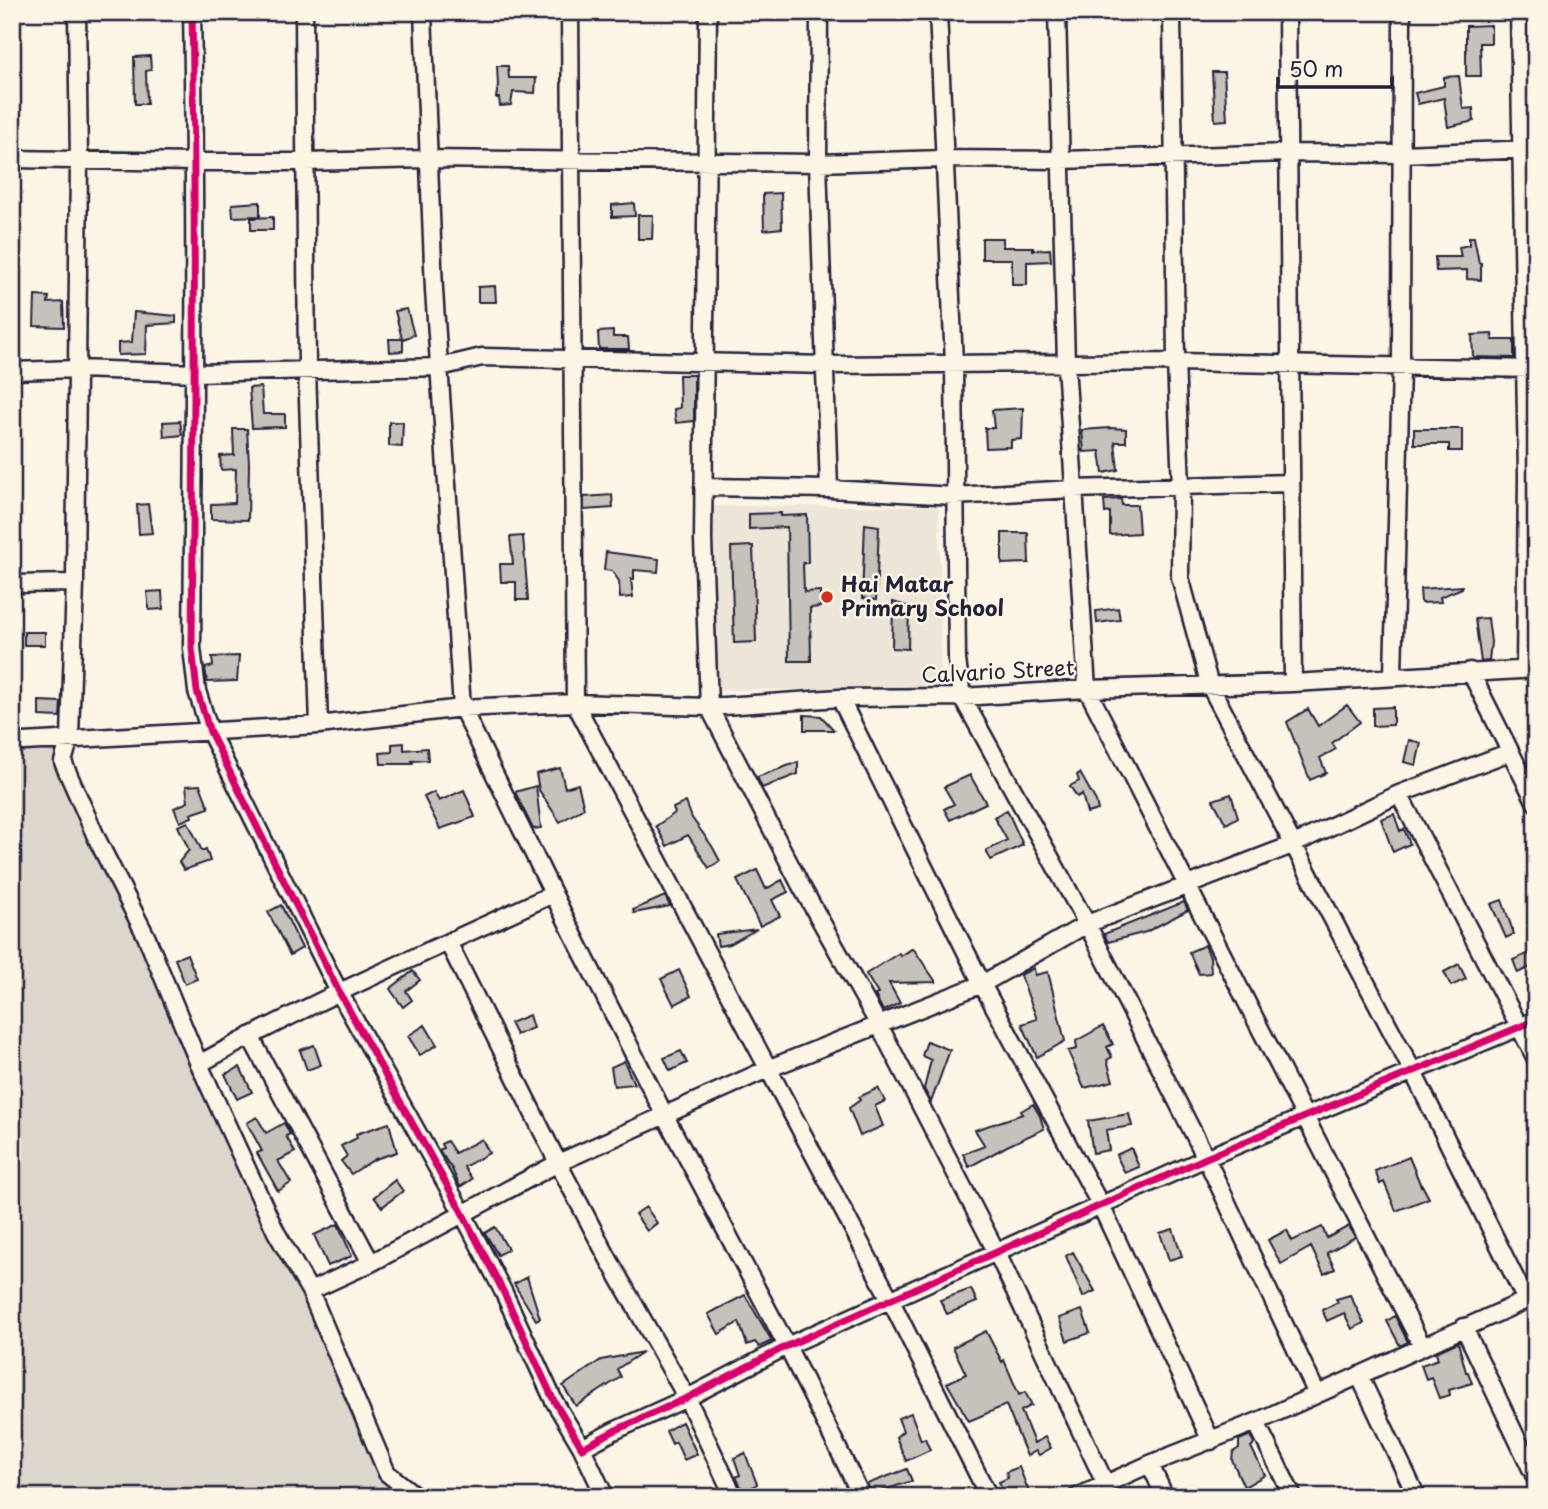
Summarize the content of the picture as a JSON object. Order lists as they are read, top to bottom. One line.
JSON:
{"streets":{"street":["Calvario Street"]},"places":["Hai Matar Primary School"],"scale_bar":"50 m"}
